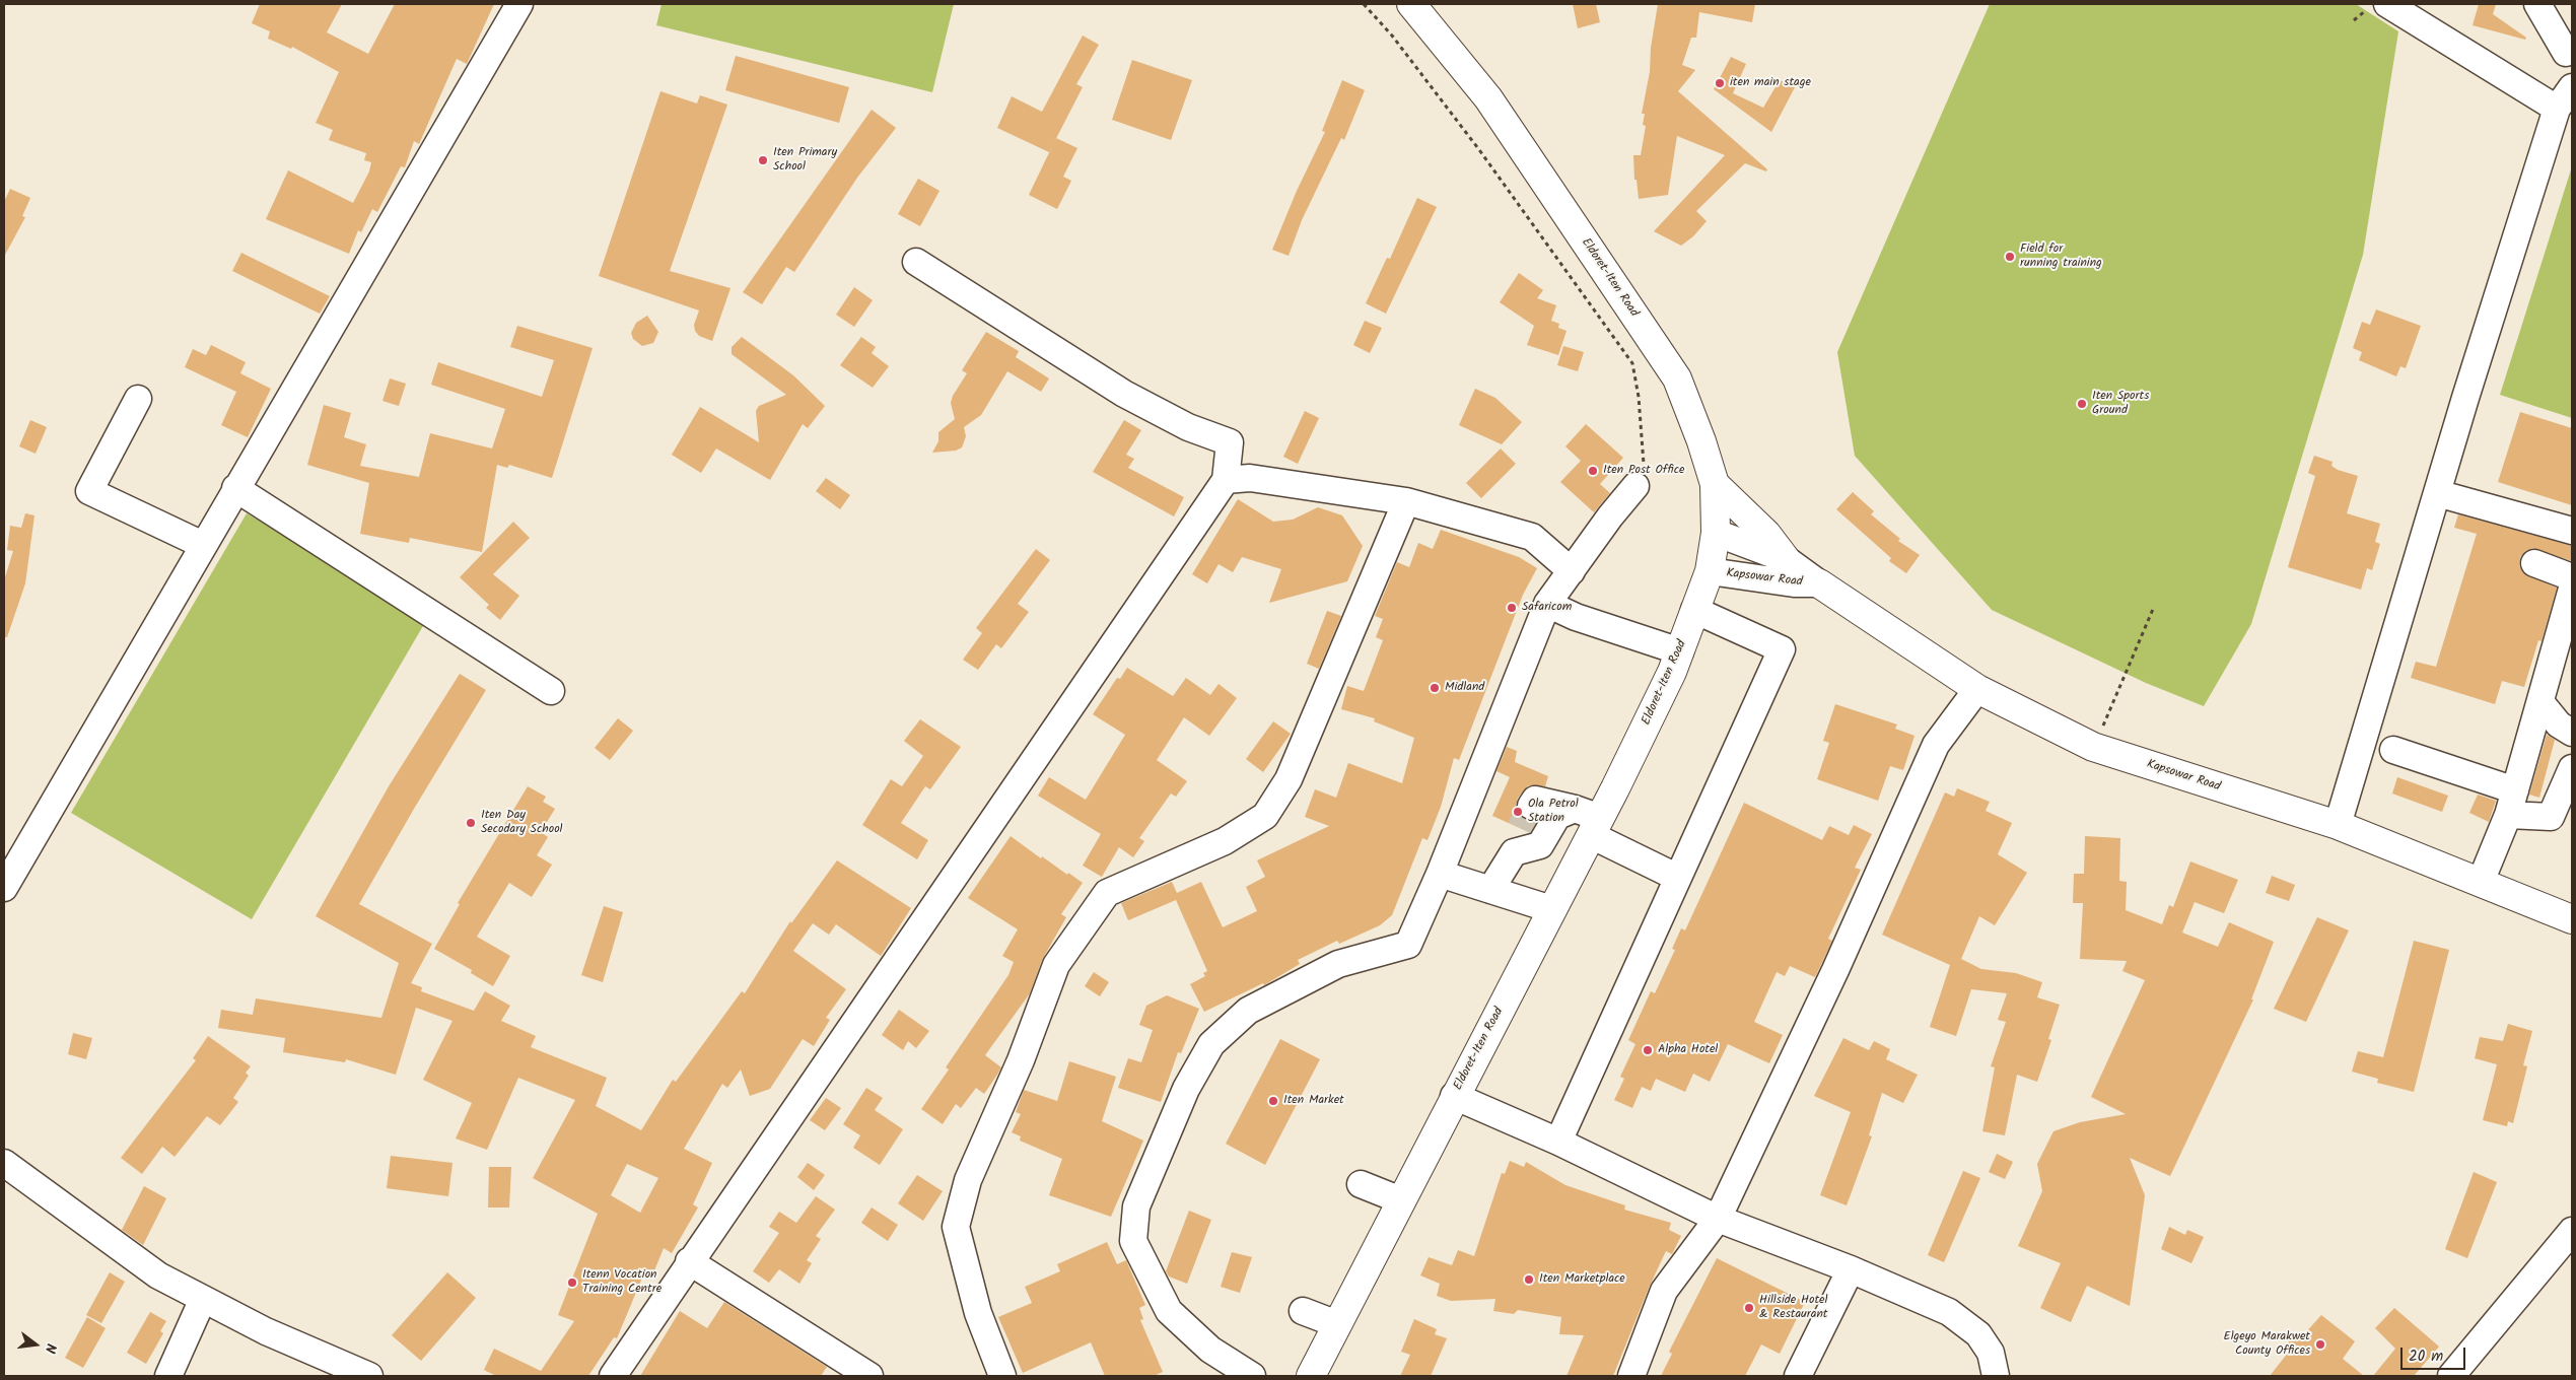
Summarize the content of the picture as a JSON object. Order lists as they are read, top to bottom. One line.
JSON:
{"streets":{"main road":["Eldoret-Iten Road","Kapsowar Road"]},"crossings":[["Eldoret-Iten Road","Kapsowar Road"]],"places":["iten main stage","Iten Primary School","Field for running training","Iten Sports Ground","Iten Post Office","Safaricom","Midland","Ola Petrol Station","Iten Day Secodary School","Alpha Hotel","Iten Market","Iten Marketplace","Itenn Vocation Training Centre","Hillside Hotel & Restaurant","Elgeyo Marakwet County Offices"],"scale_bar":"20 m","north":"right"}
